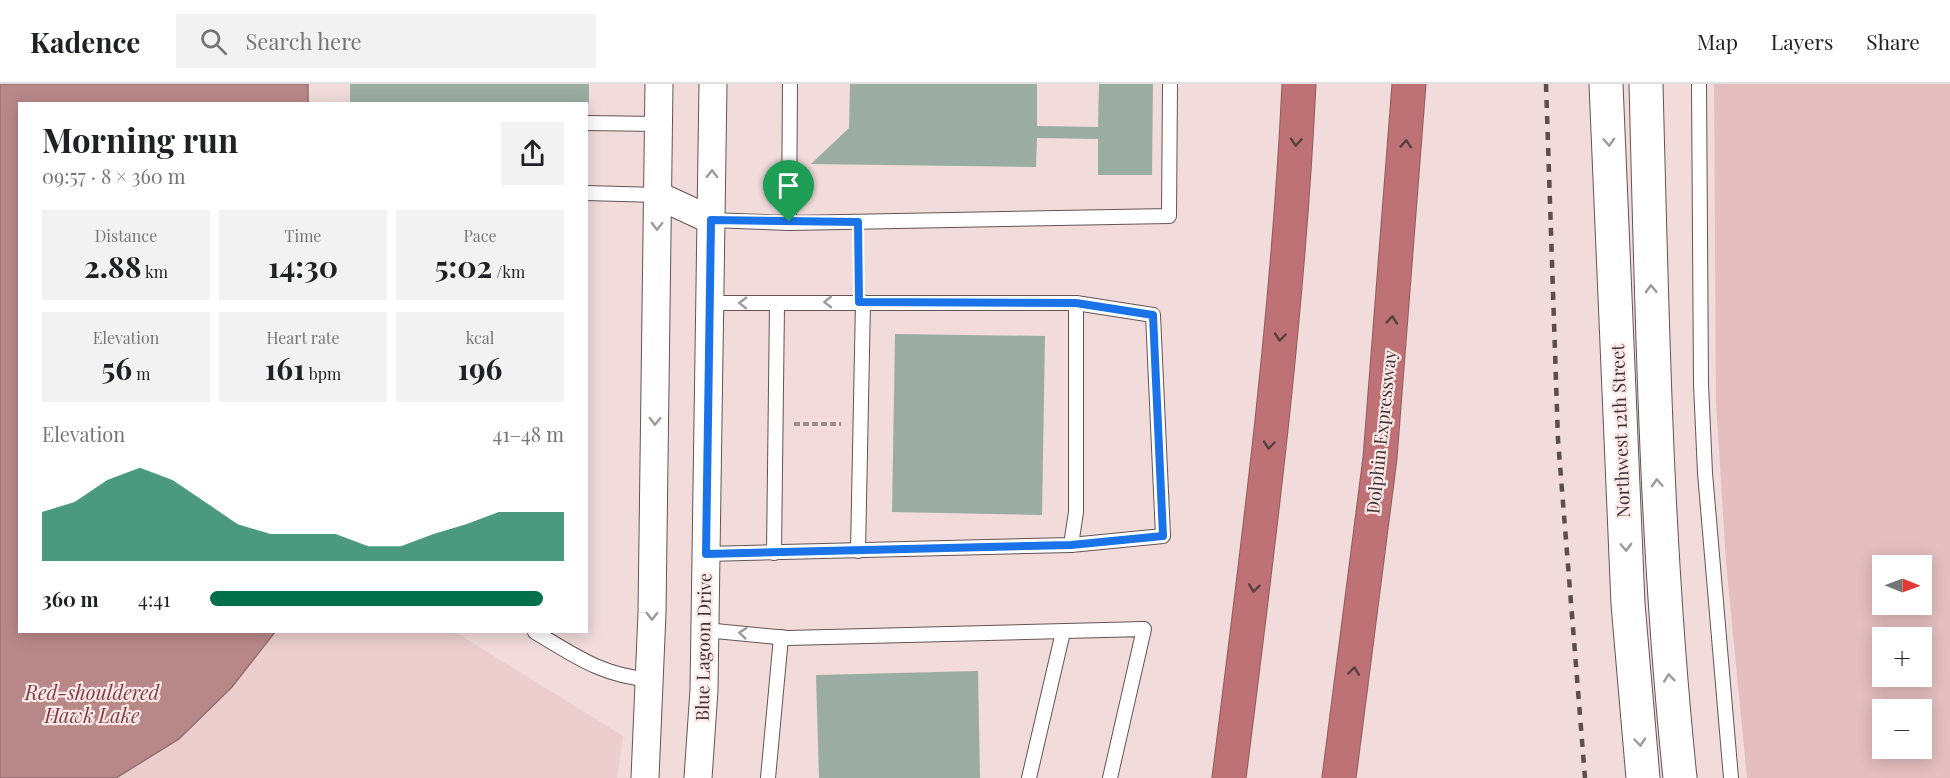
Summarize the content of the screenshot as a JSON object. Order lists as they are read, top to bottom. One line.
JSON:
{"streets":{"highway":["Dolphin Expressway"],"main road":["Northwest 12th Street"],"street":["Blue Lagoon Drive"]},"water":["Red-shouldered Hawk Lake"],"north":"right","page":{"header":"Kadence","search":"Search here","nav":["Map","Layers","Share"],"heading":["Morning run","09:57 · 8 × 360 m"],"stats":[["Distance","2.88 km"],["Time","14:30"],["Pace","5:02 /km"],["Elevation","56 m"],["Heart rate","161 bpm"],["kcal","196"]],"chart":["Elevation","41–48 m"],"map_buttons":["+","−"],"list":[{"name":"360 m","note":"4:41"}]}}
